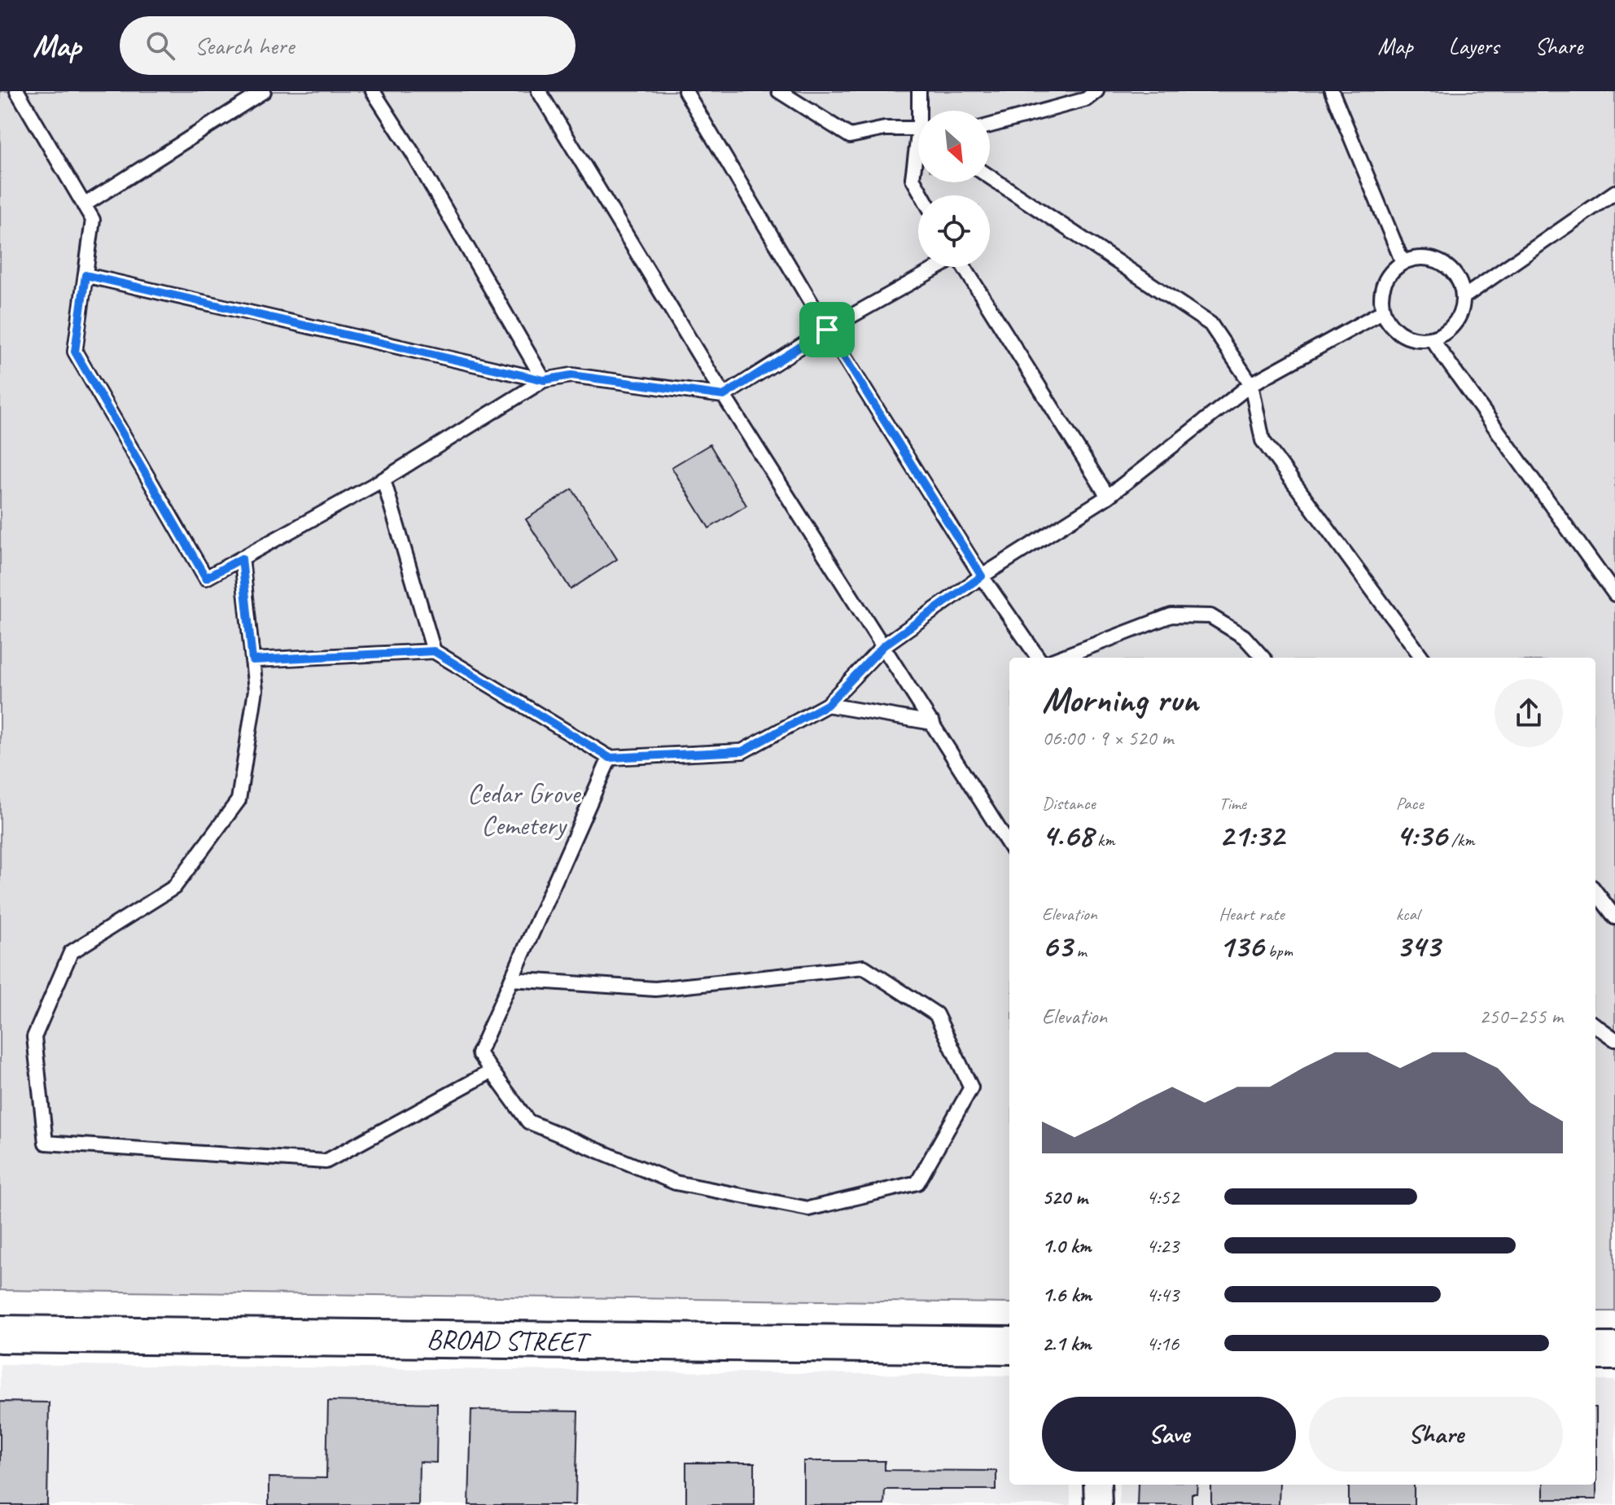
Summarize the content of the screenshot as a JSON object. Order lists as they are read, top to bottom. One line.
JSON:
{"streets":{"main road":["BROAD STREET"]},"parks":["Cedar Grove Cemetery"],"north":"bottom right","page":{"header":"Map","search":"Search here","nav":["Map","Layers","Share"],"heading":["Morning run","06:00 · 9 × 520 m"],"stats":[["Distance","4.68 km"],["Time","21:32"],["Pace","4:36 /km"],["Elevation","63 m"],["Heart rate","136 bpm"],["kcal","343"]],"chart":["Elevation","250–255 m"],"list":[{"name":"520 m","note":"4:52"},{"name":"1.0 km","note":"4:23"},{"name":"1.6 km","note":"4:43"},{"name":"2.1 km","note":"4:16"}],"buttons":["Save","Share"]}}
